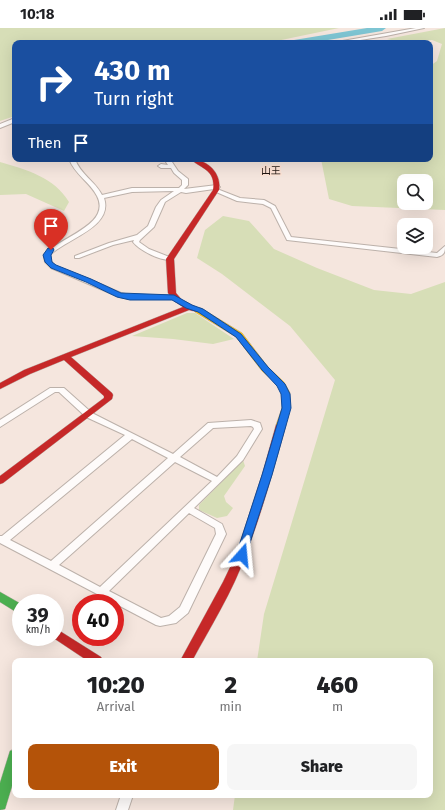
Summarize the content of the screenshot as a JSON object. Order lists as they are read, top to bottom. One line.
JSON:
{"districts":["山王"],"page":{"status":"10:18","turn":["430 m","Turn right"],"then":"Then","speed":"39 km/h","limit":"40","eta":["10:20","Arrival","2","min","460","m"],"buttons":["Exit","Share"]}}
